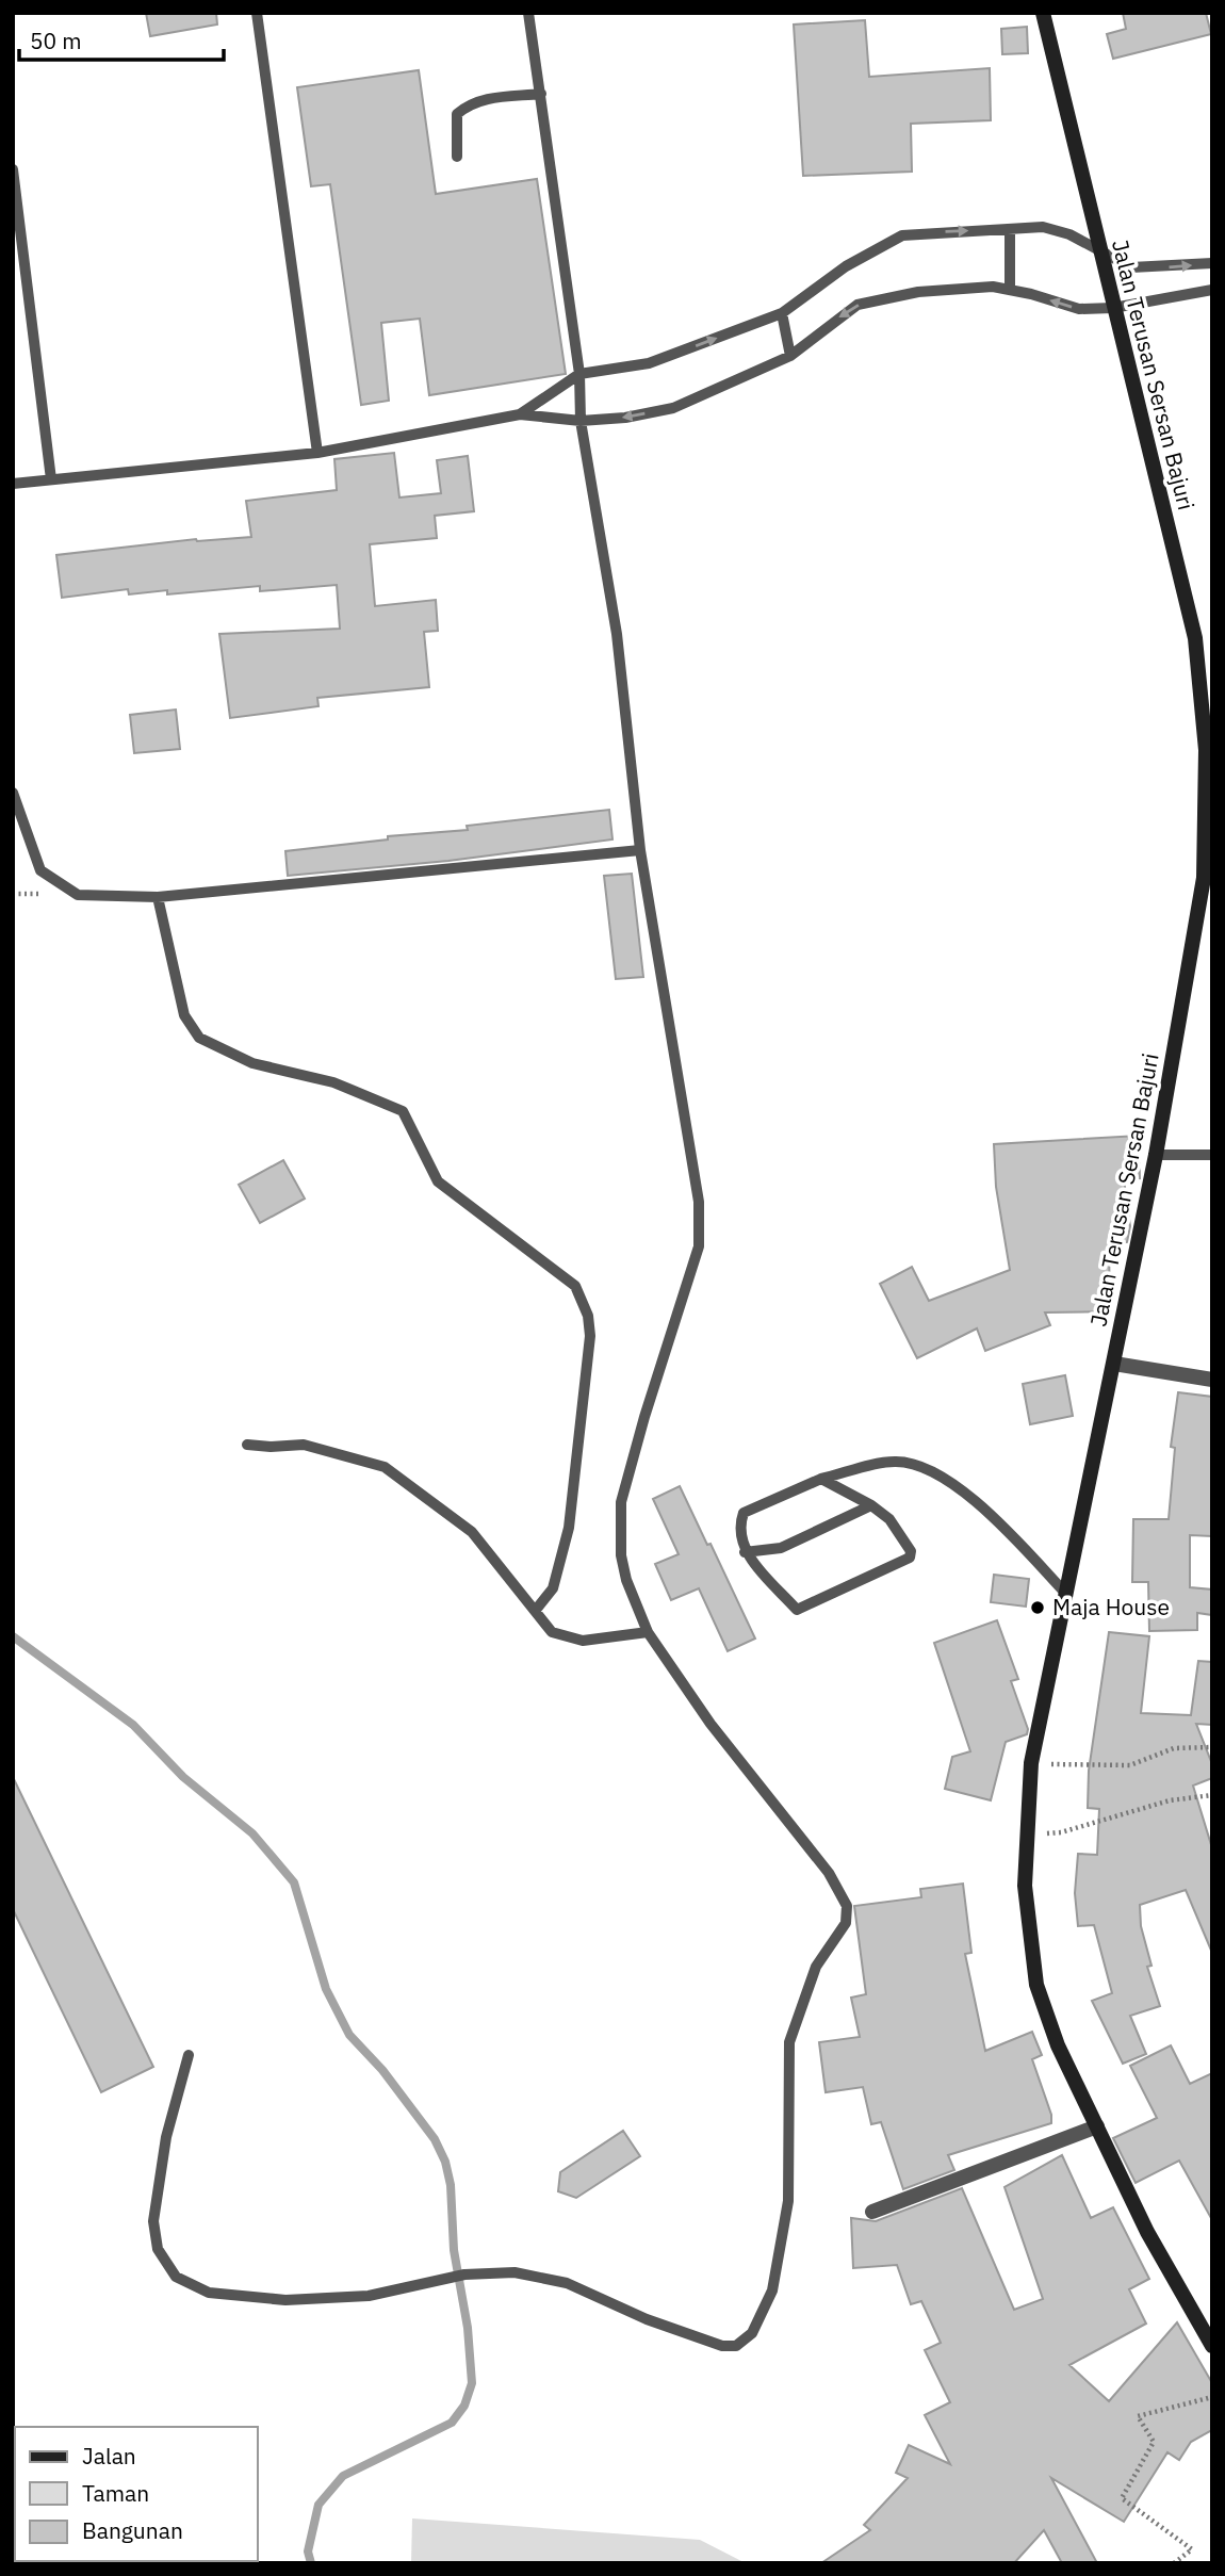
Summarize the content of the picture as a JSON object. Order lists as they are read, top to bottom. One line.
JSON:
{"streets":{"main road":["Jalan Terusan Sersan Bajuri"]},"places":["Maja House"],"legend":["Jalan","Taman","Bangunan"],"scale_bar":"50 m"}
